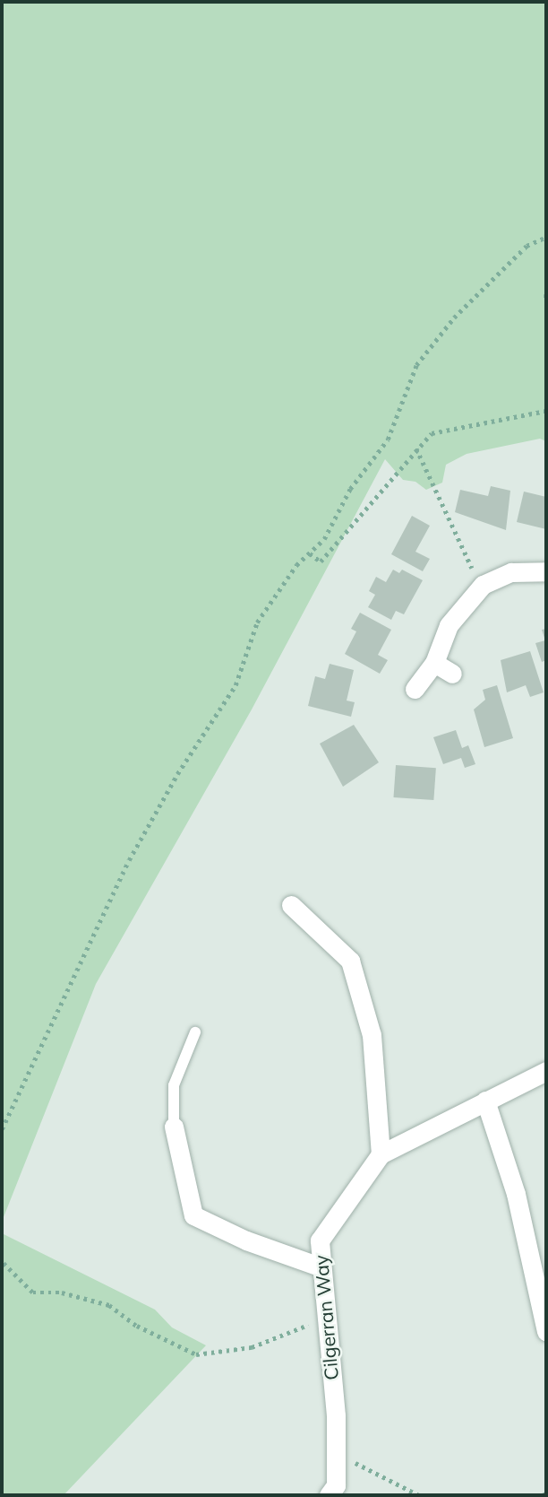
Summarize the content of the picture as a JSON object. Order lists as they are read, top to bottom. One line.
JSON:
{"streets":{"street":["Cilgerran Way"]}}
